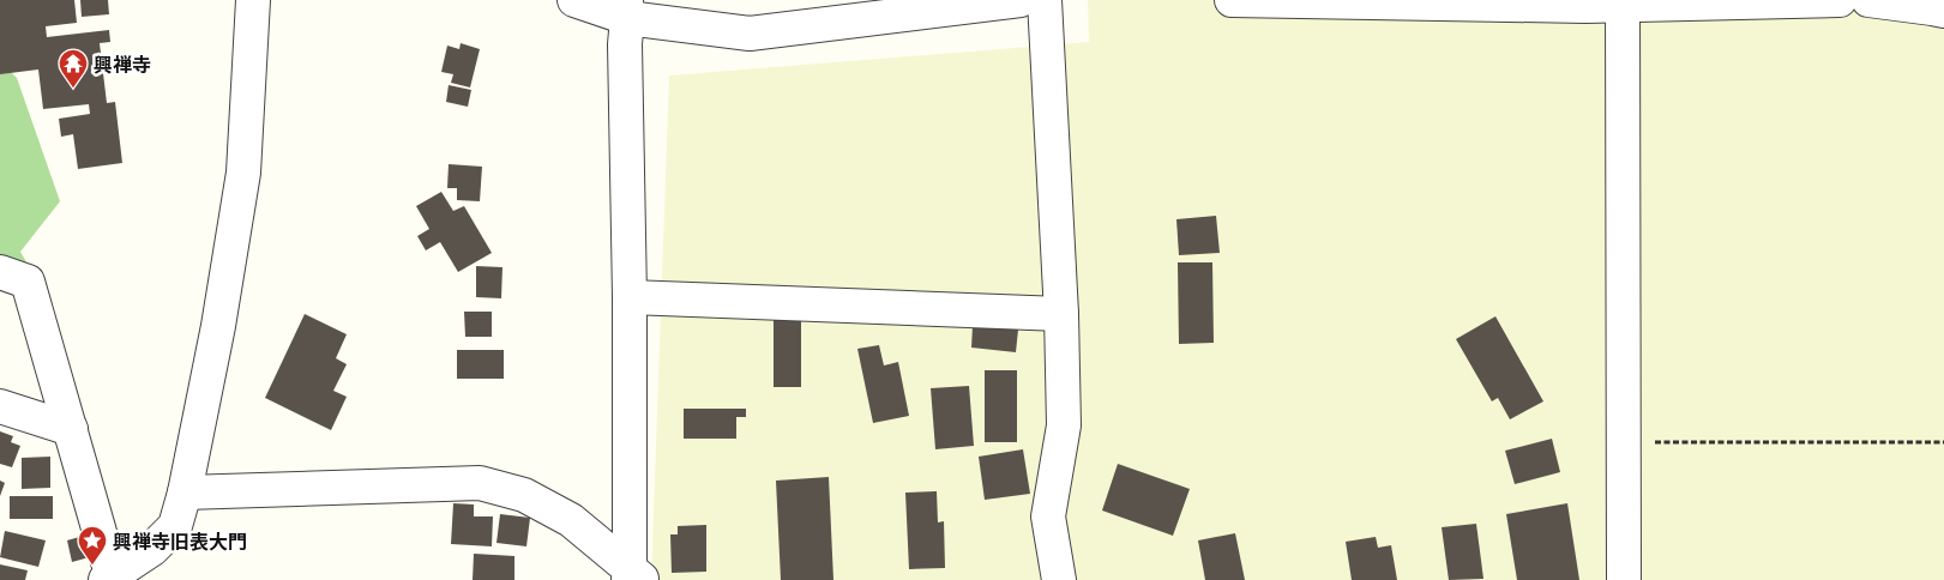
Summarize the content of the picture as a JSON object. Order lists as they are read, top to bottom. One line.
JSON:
{"places":{"temple":["興禅寺"],"place":["興禅寺旧表大門"]}}
